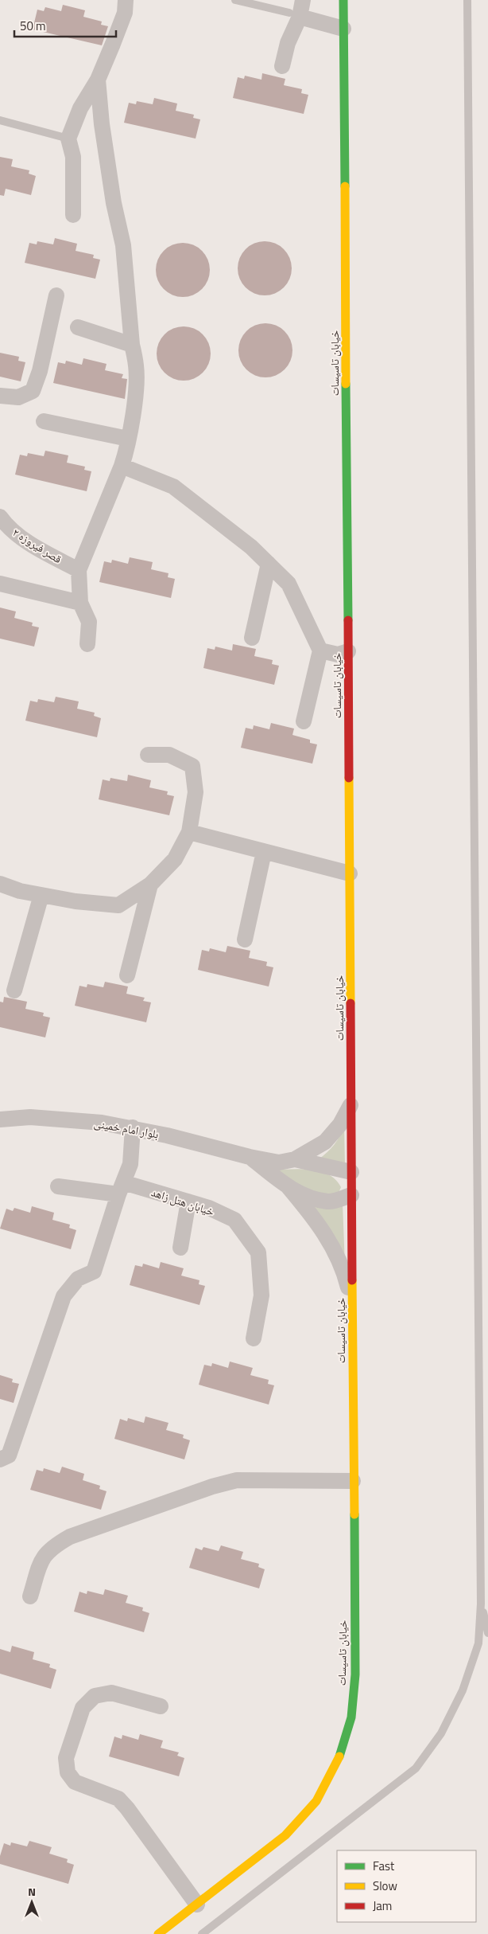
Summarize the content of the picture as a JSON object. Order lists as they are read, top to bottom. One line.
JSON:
{"streets":{"street":["خیابان تاسیسات","قصر فیروزه ۲","بلوار امام خمینی","خیابان هتل زاهد"]},"legend":["Fast","Slow","Jam"],"scale_bar":"50 m","north":"top"}
